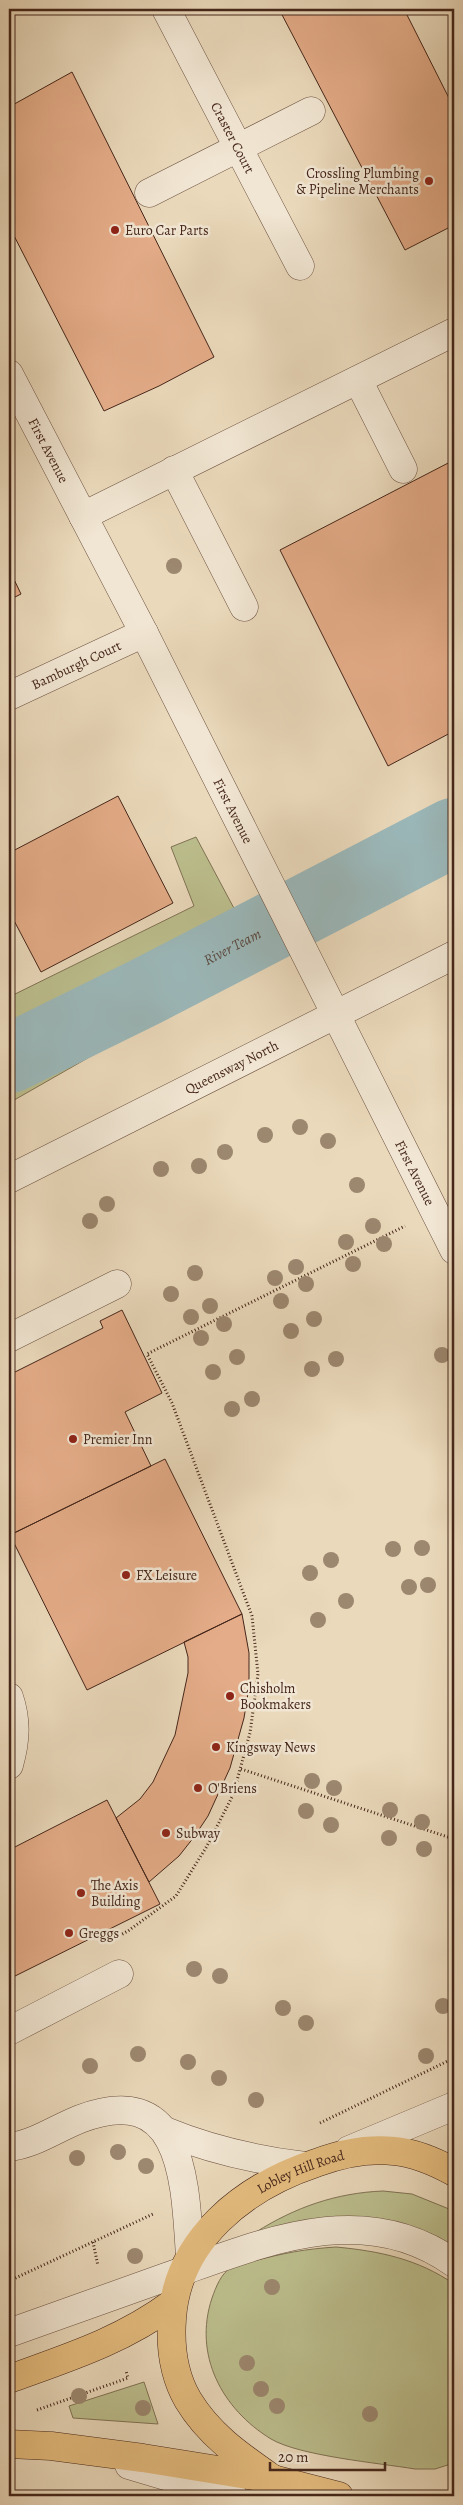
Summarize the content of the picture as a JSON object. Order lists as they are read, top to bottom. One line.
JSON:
{"streets":{"main road":["Lobley Hill Road"],"street":["Craster Court","First Avenue","Bamburgh Court","Queensway North"]},"crossings":[["First Avenue","Bamburgh Court"],["First Avenue","Queensway North"]],"water":["River Team"],"places":["Crossling Plumbing & Pipeline Merchants","Euro Car Parts","Premier Inn","FX Leisure","Chisholm Bookmakers","Kingsway News","O'Briens","Subway","The Axis Building","Greggs"],"scale_bar":"20 m"}
